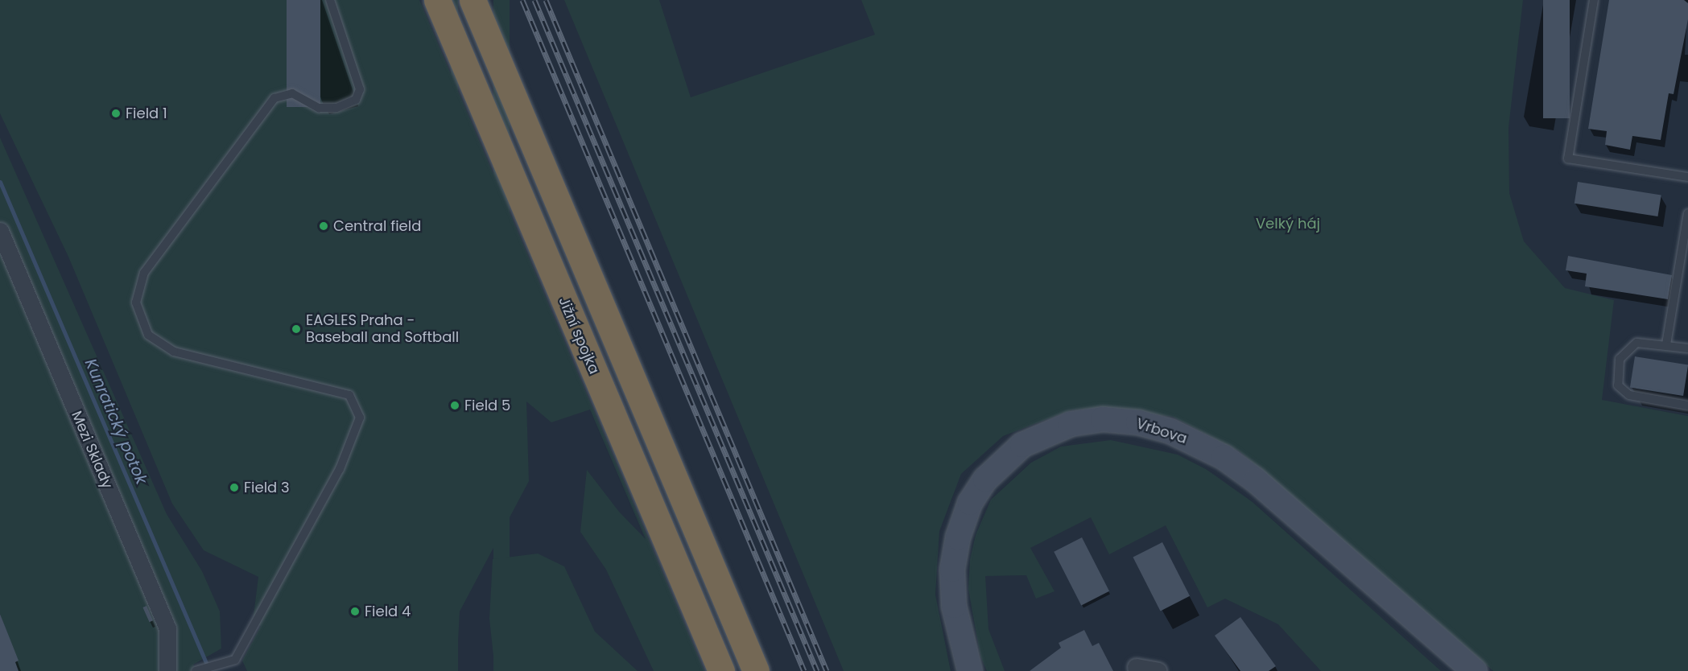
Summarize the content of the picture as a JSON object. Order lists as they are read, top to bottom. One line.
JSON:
{"streets":{"highway":["Jižní spojka"],"main road":["Vrbova"],"street":["Mezi Sklady"]},"water":["Kunratický potok"],"parks":["Velký háj"],"places":["Field 1","Central field","EAGLES Praha - Baseball and Softball","Field 5","Field 3","Field 4"]}
